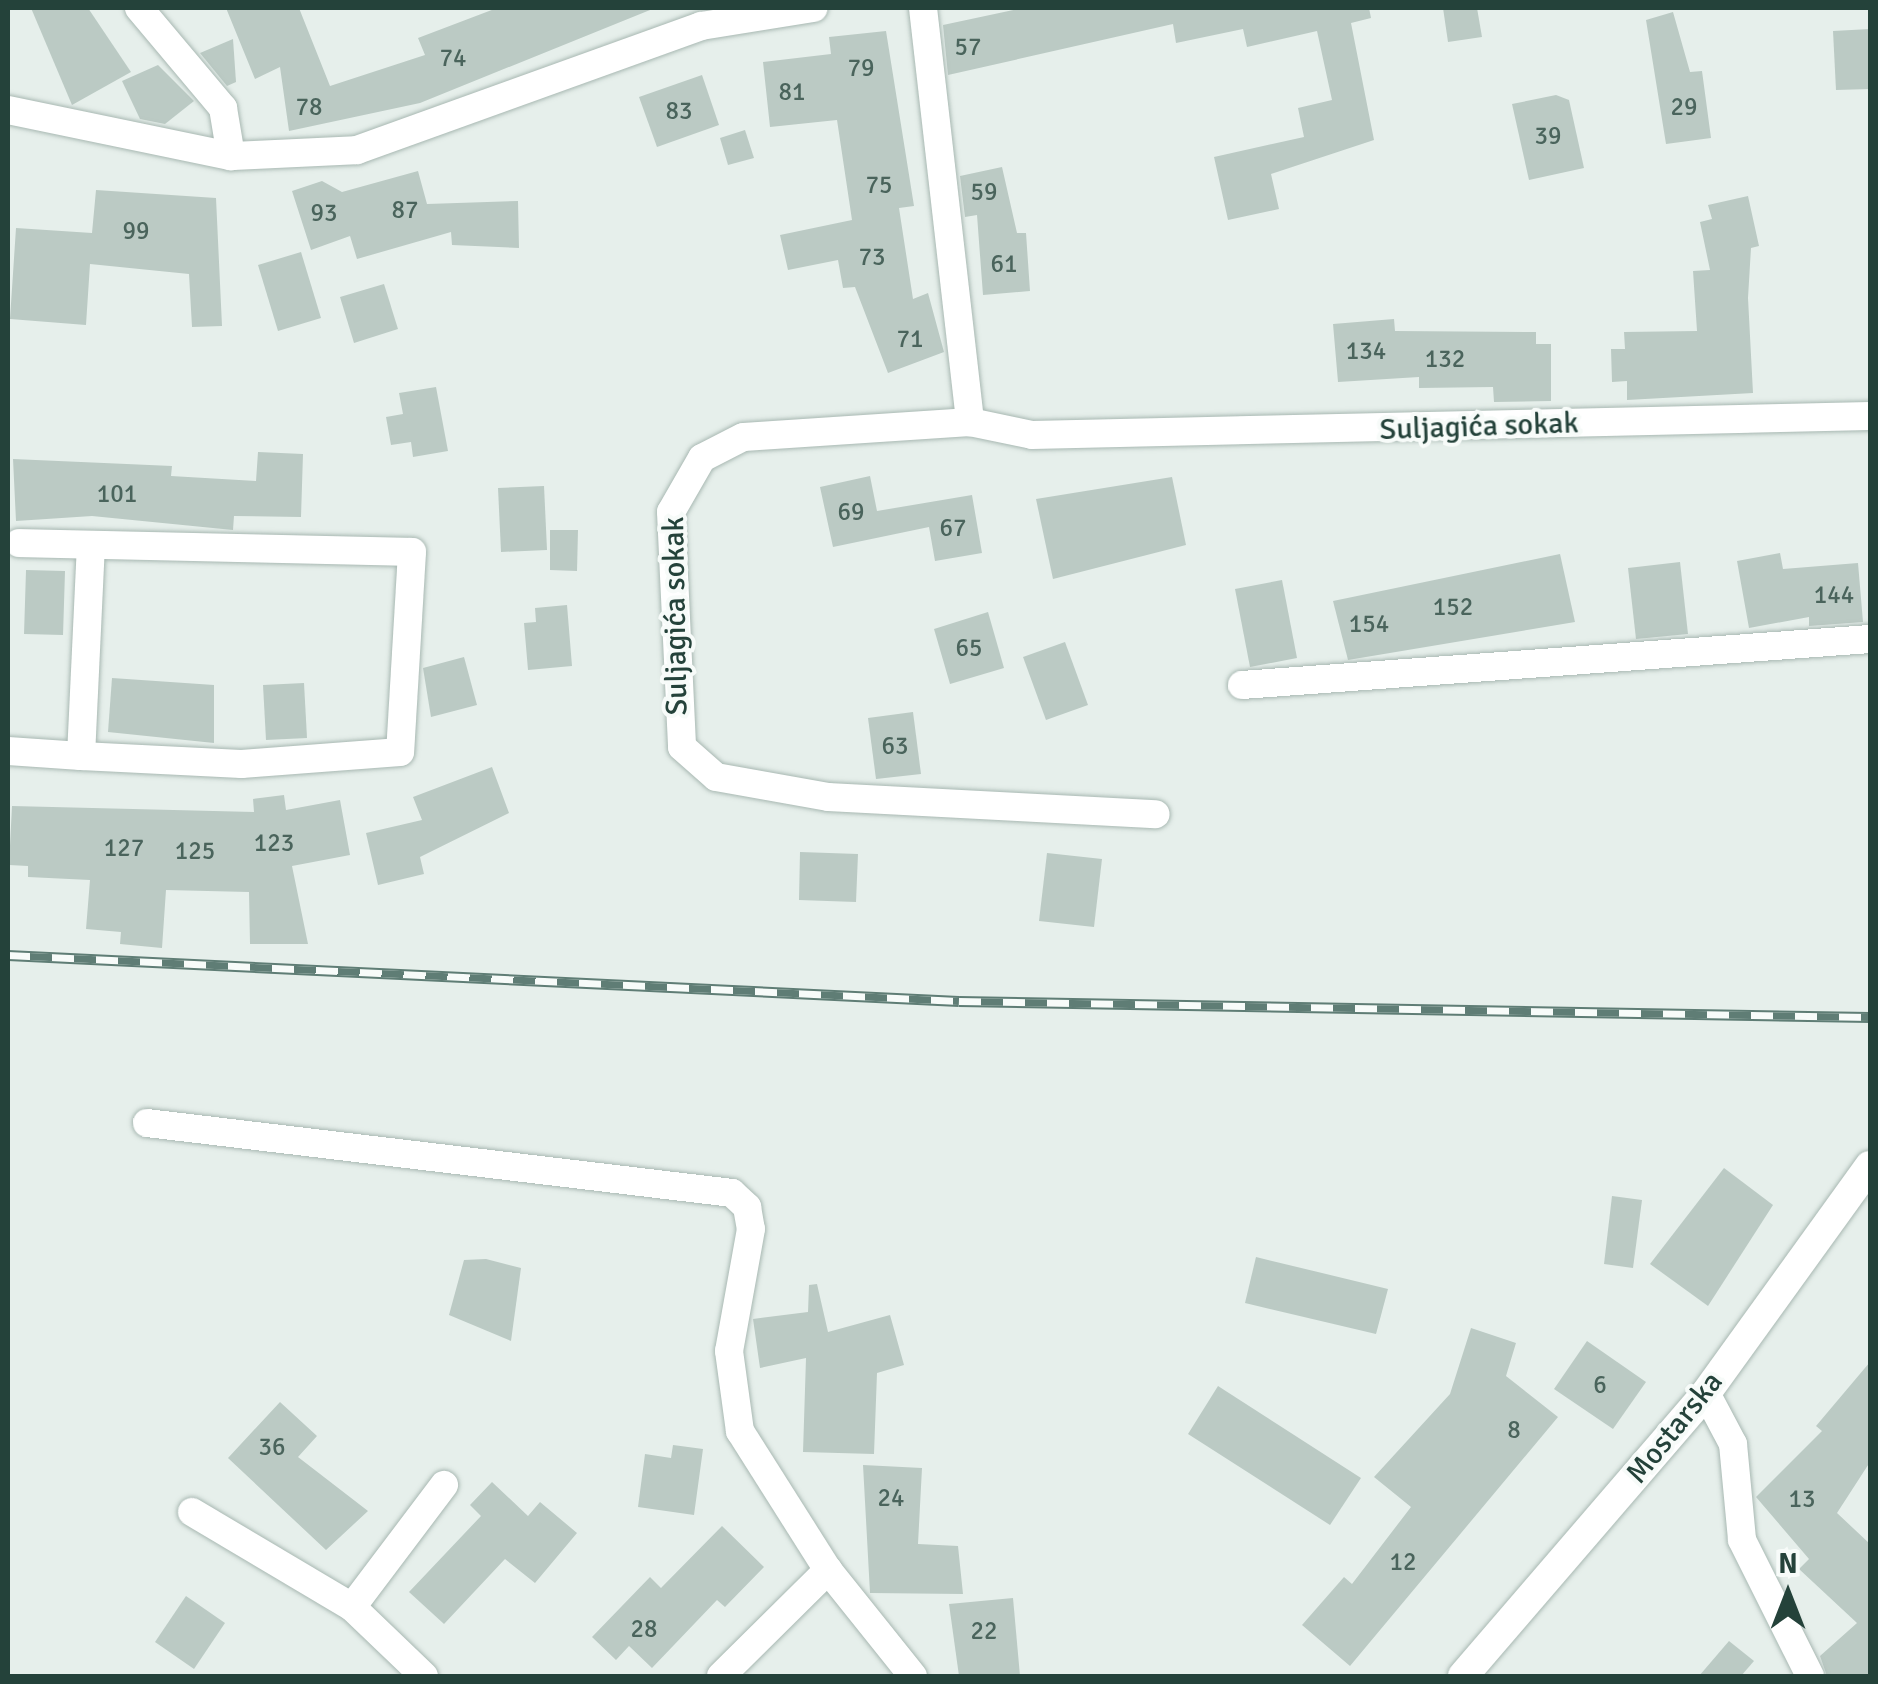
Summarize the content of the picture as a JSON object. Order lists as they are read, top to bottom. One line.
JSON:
{"streets":{"main road":["Mostarska"],"street":["Suljagića sokak"]},"house_numbers":["57","74","79","81","78","29","83","39","75","59","87","93","99","73","61","71","134","132","101","69","67","144","152","154","65","63","123","127","125","6","8","36","24","13","12","28","22"],"north":"top"}
